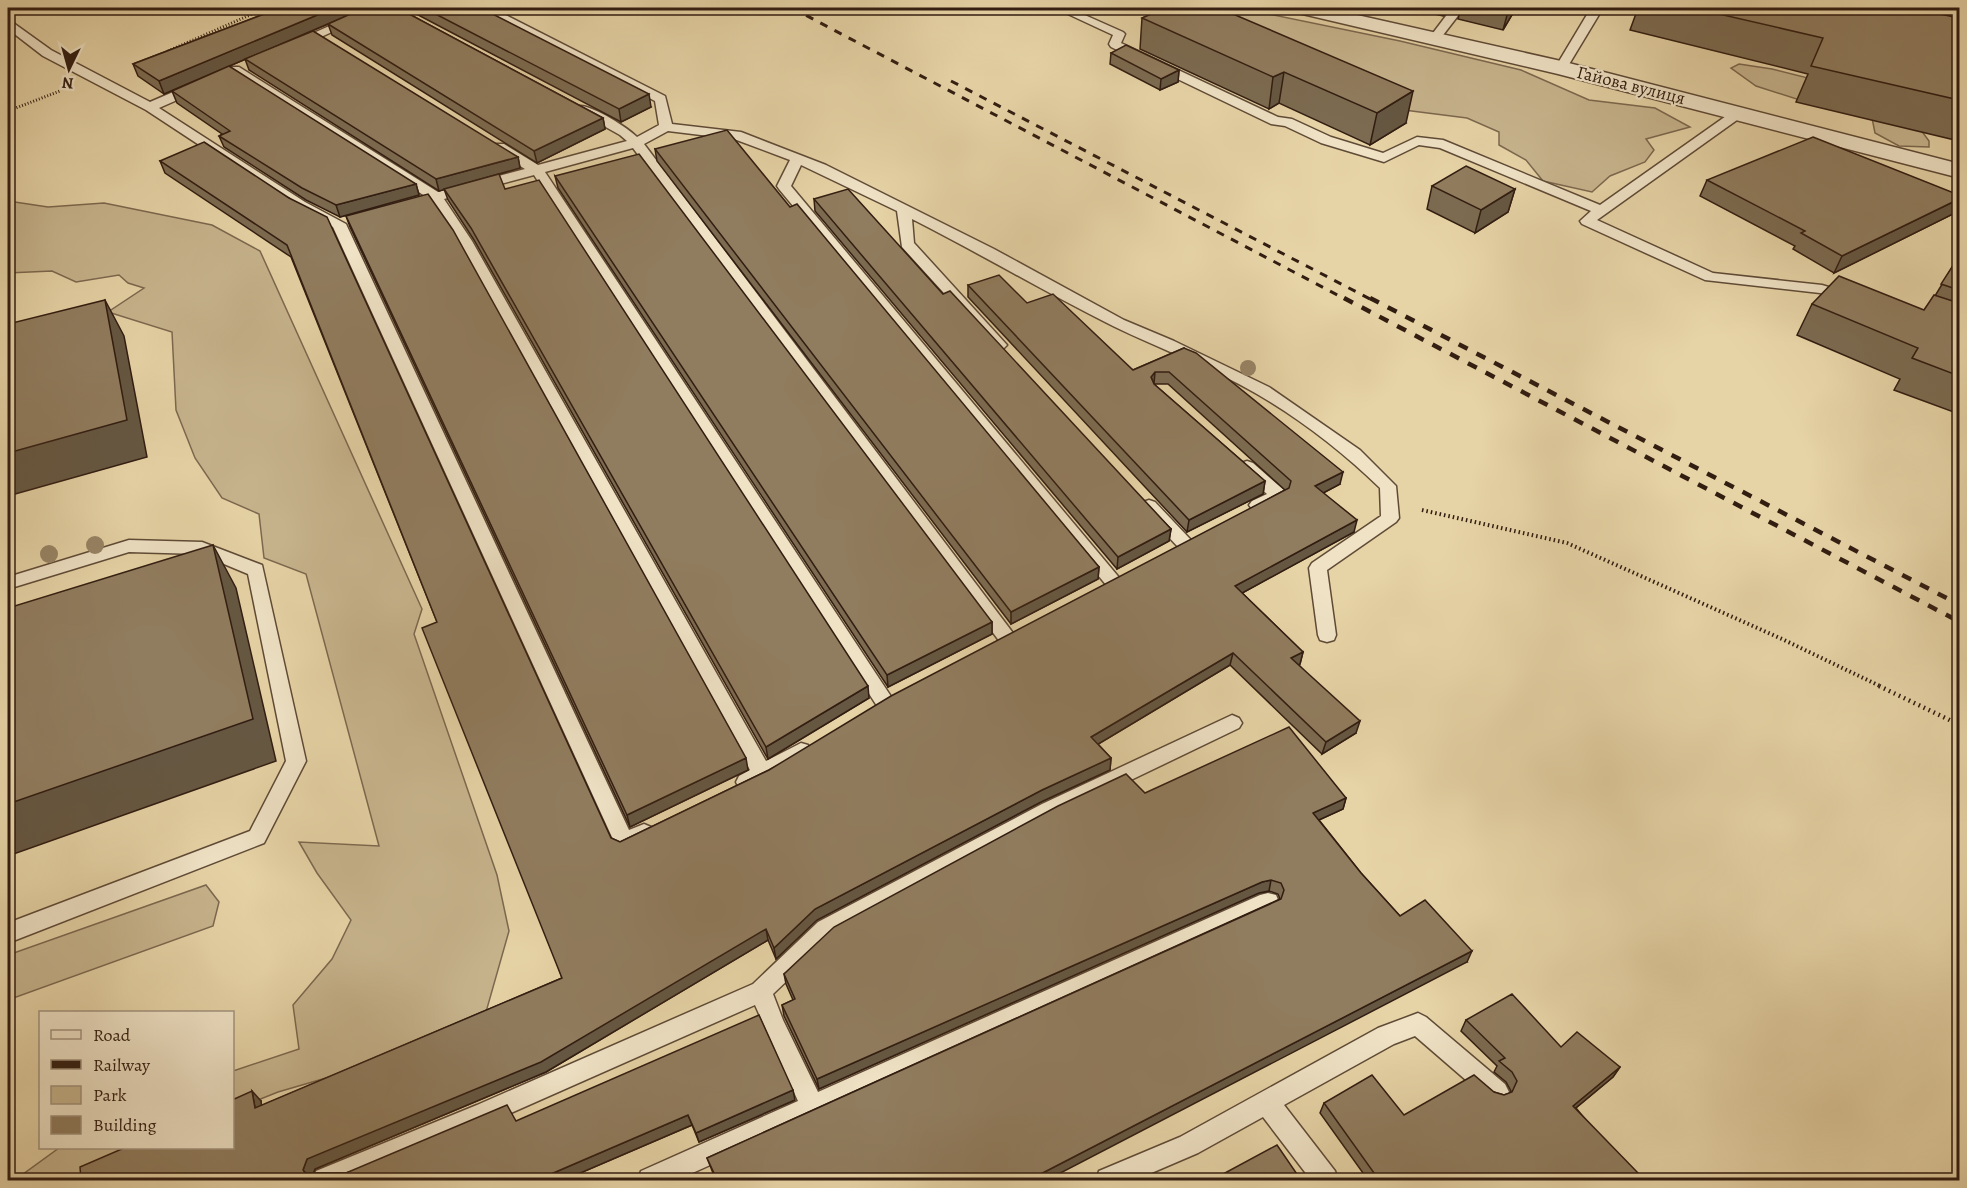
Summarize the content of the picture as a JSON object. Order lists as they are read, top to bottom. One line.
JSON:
{"streets":{"street":["Гайова вулиця"]},"legend":["Road","Railway","Park","Building"],"north":"bottom"}
